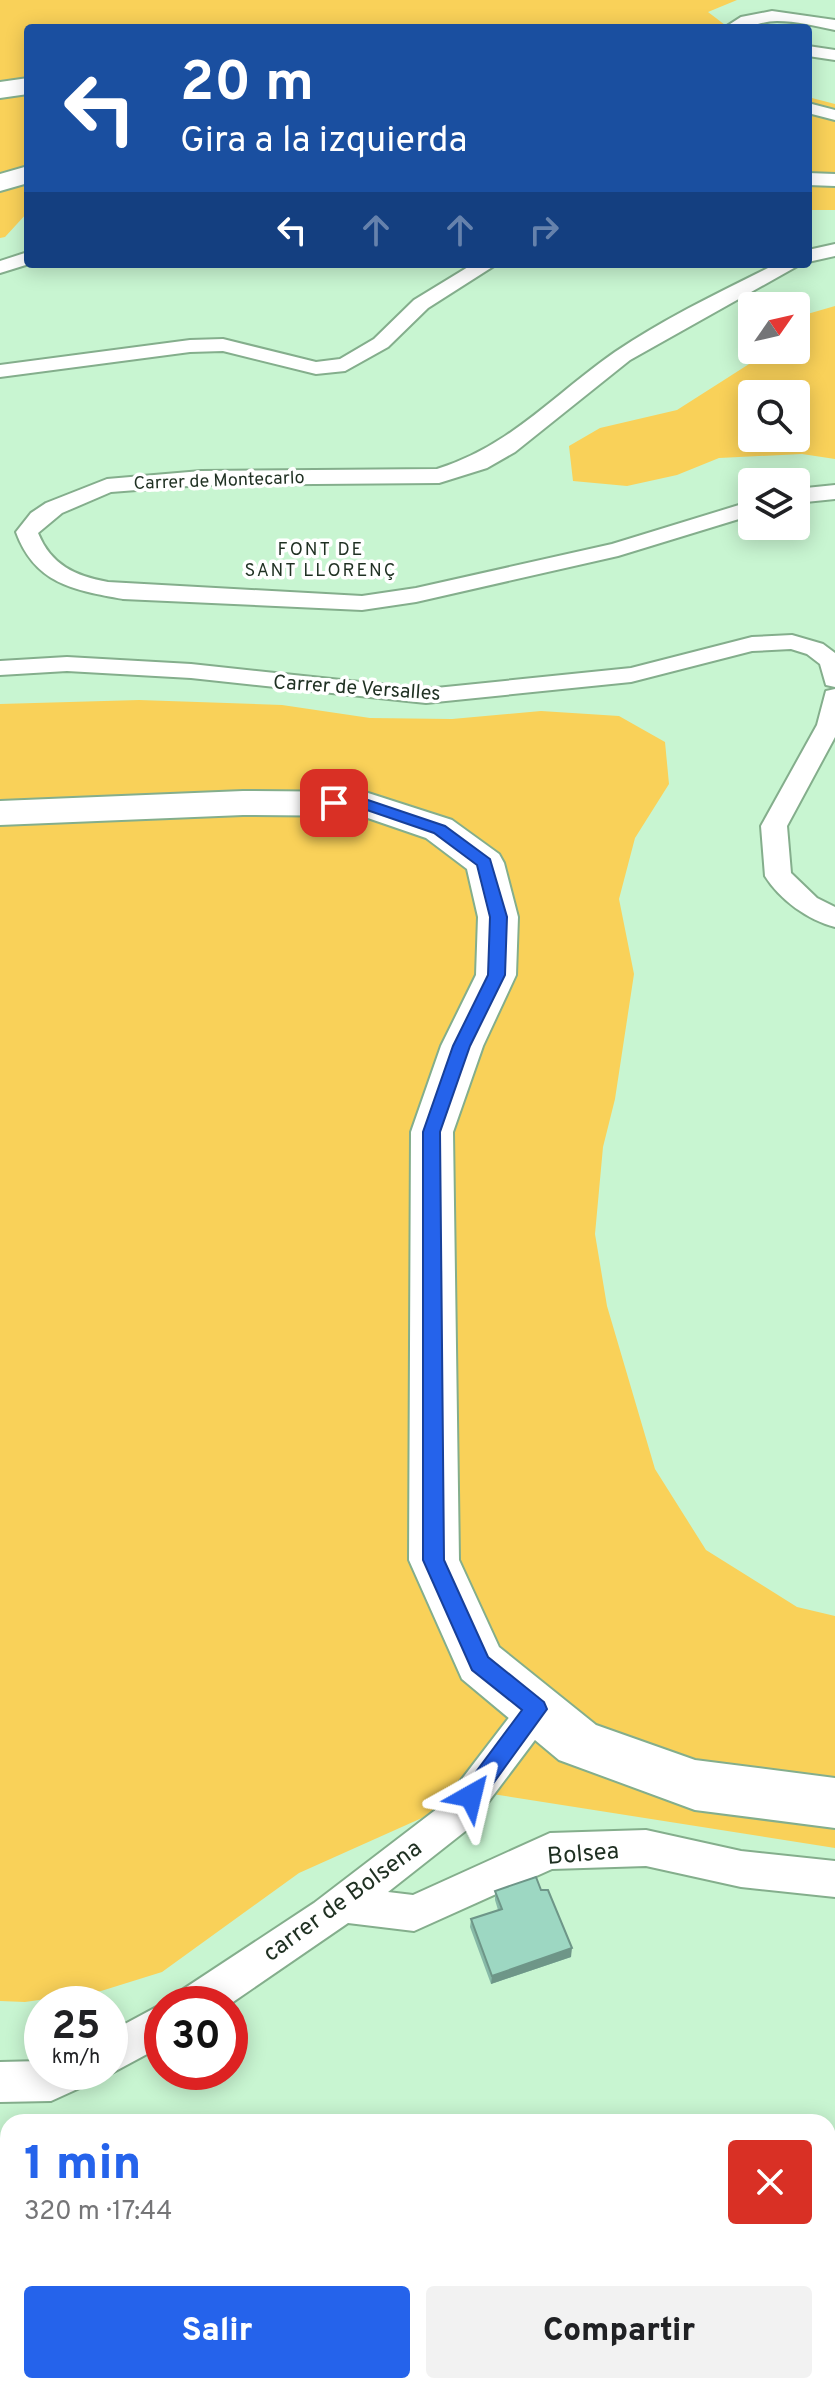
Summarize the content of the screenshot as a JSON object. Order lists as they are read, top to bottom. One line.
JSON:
{"streets":{"street":["Carrer de Montecarlo","Carrer de Versalles","Bolsea","carrer de Bolsena"]},"crossings":[["Bolsea","carrer de Bolsena"]],"districts":["FONT DE SANT LLORENÇ"],"north":"top right","page":{"turn":["20 m","Gira a la izquierda"],"speed":"25 km/h","limit":"30","heading":["1 min","320 m · 17:44"],"buttons":["Salir","Compartir"]}}
